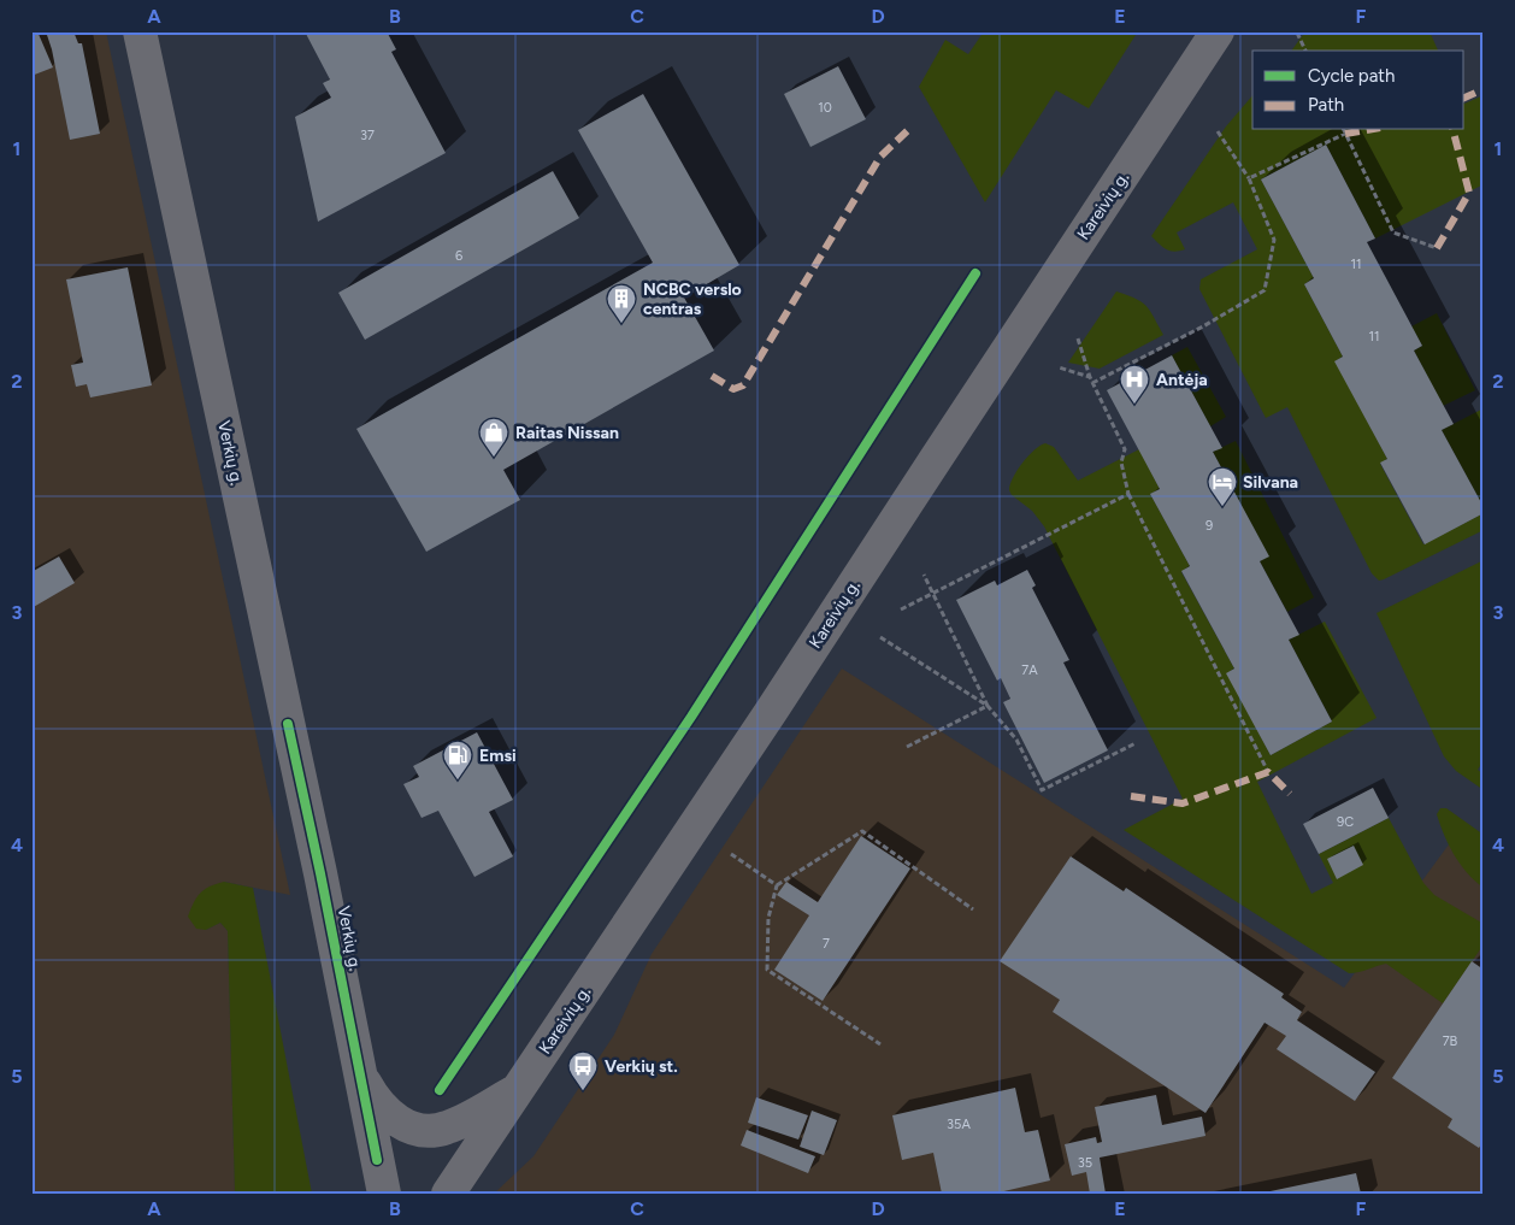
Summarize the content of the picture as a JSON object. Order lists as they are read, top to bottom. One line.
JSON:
{"streets":{"main road":["Kareivių g.","Verkių g."]},"places":{"building":["NCBC verslo centras"],"hospital":["Antėja"],"shop":["Raitas Nissan"],"hotel":["Silvana"],"fuel station":["Emsi"],"bus stop":["Verkių st."]},"house_numbers":["10","37","6","11","11","9","7A","9C","7","7B","35A","35"],"legend":["Cycle path","Path"],"grid":{"columns":["A","B","C","D","E","F"],"rows":["1","2","3","4","5"]}}
